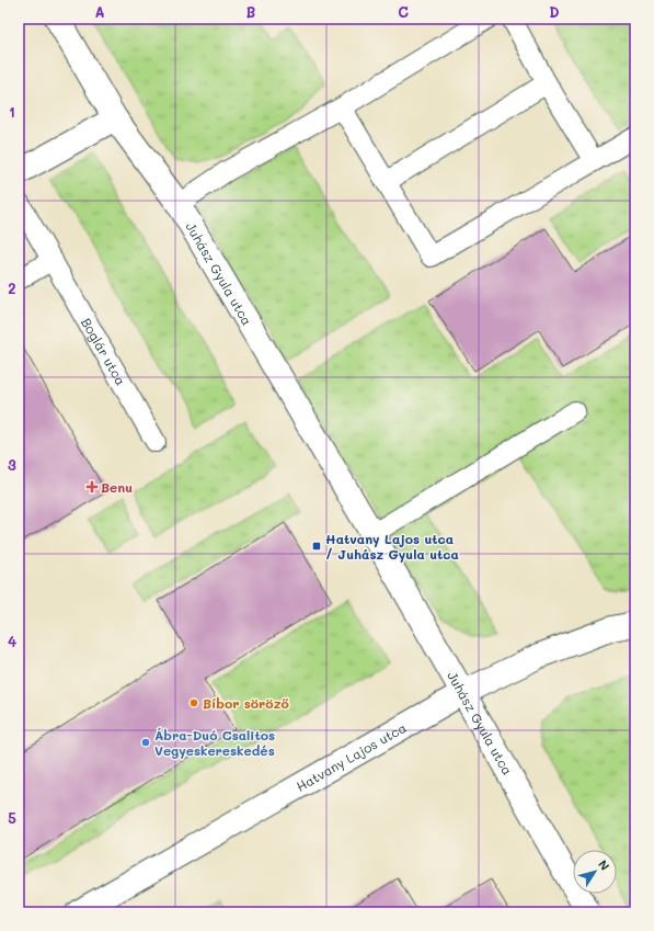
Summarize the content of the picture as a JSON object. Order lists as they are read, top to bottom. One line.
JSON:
{"streets":{"street":["Juhász Gyula utca","Hatvany Lajos utca"],"lane":["Boglár utca"]},"crossings":[["Juhász Gyula utca","Hatvany Lajos utca"]],"places":{"health":["Benu"],"transit":["Hatvany Lajos utca / Juhász Gyula utca"],"other":["Bíbor söröző","Ábra-Duó Csalitos Vegyeskereskedés"]},"north":"top right","grid":{"columns":["A","B","C","D"],"rows":["1","2","3","4","5"]}}
